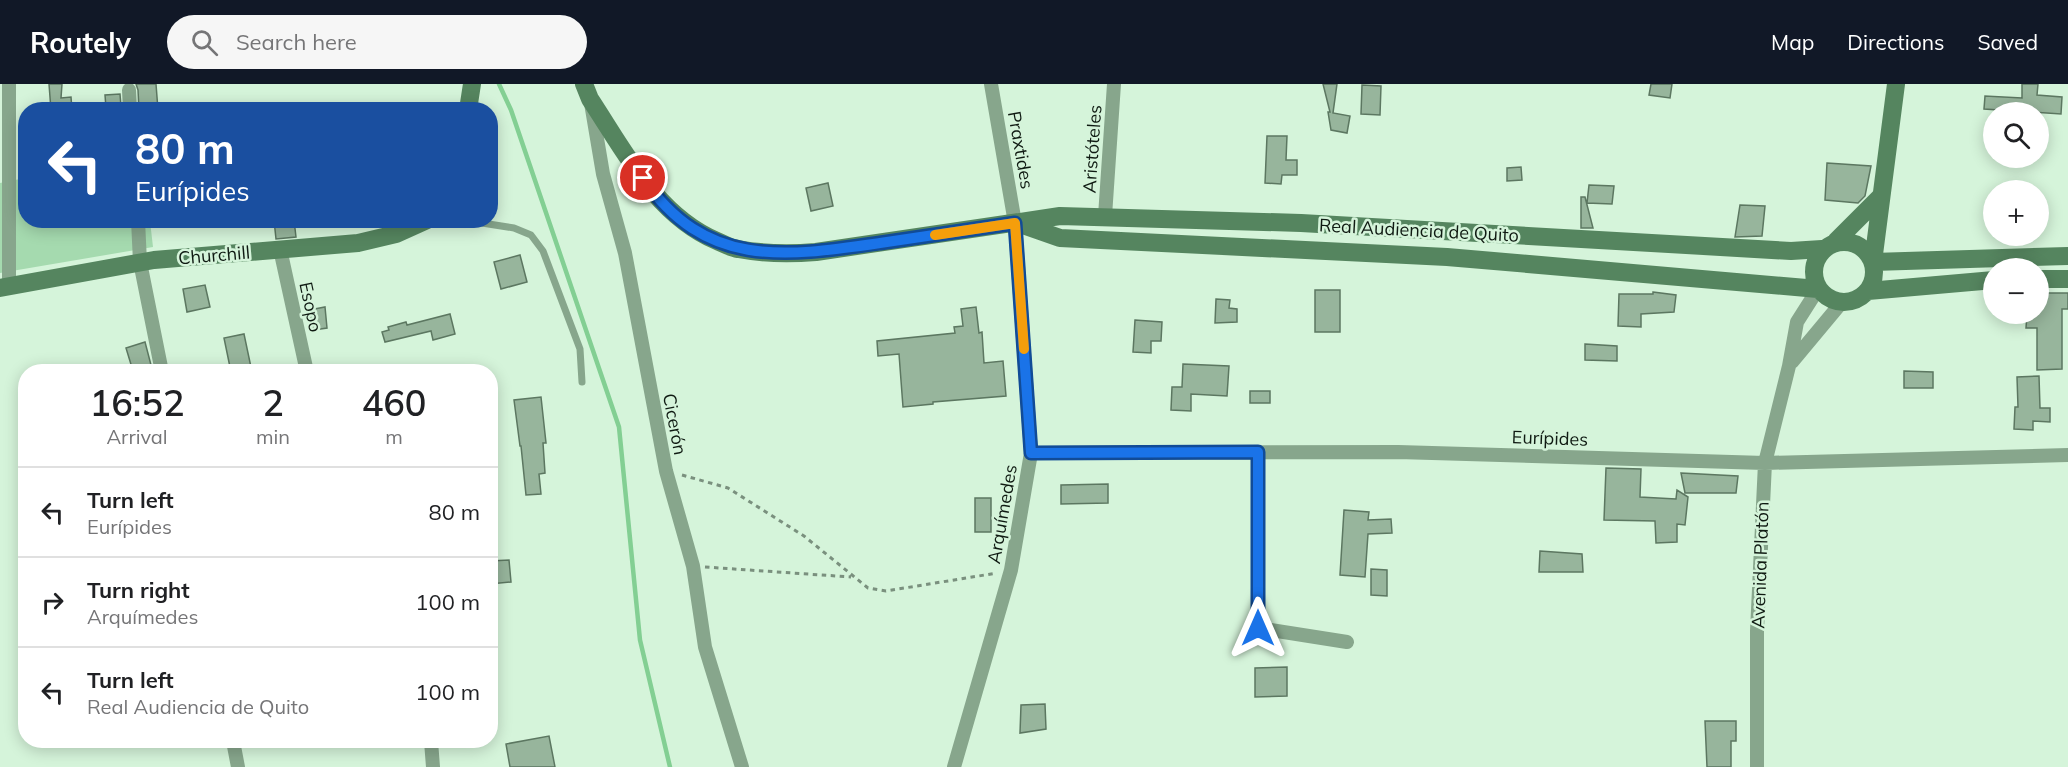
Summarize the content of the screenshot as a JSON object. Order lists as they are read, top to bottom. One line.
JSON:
{"streets":{"main road":["Real Audiencia de Quito","Churchill"],"street":["Aristóteles","Praxtides","Esopo","Cicerón","Eurípides","Arquímedes","Avenida Platón"]},"crossings":[["Aristóteles","Real Audiencia de Quito"],["Praxtides","Real Audiencia de Quito"],["Praxtides","Arquímedes"],["Real Audiencia de Quito","Cicerón"],["Real Audiencia de Quito","Arquímedes"],["Real Audiencia de Quito","Avenida Platón"],["Churchill","Esopo"],["Eurípides","Arquímedes"],["Eurípides","Avenida Platón"]],"page":{"header":"Routely","search":"Search here","nav":["Map","Directions","Saved"],"map_buttons":["+","−"],"turn":["80 m","Eurípides"],"eta":["16:52","Arrival","2","min","460","m"],"list":[{"name":"Turn left","note":"Eurípides","value":"80 m"},{"name":"Turn right","note":"Arquímedes","value":"100 m"},{"name":"Turn left","note":"Real Audiencia de Quito","value":"100 m"}]}}
